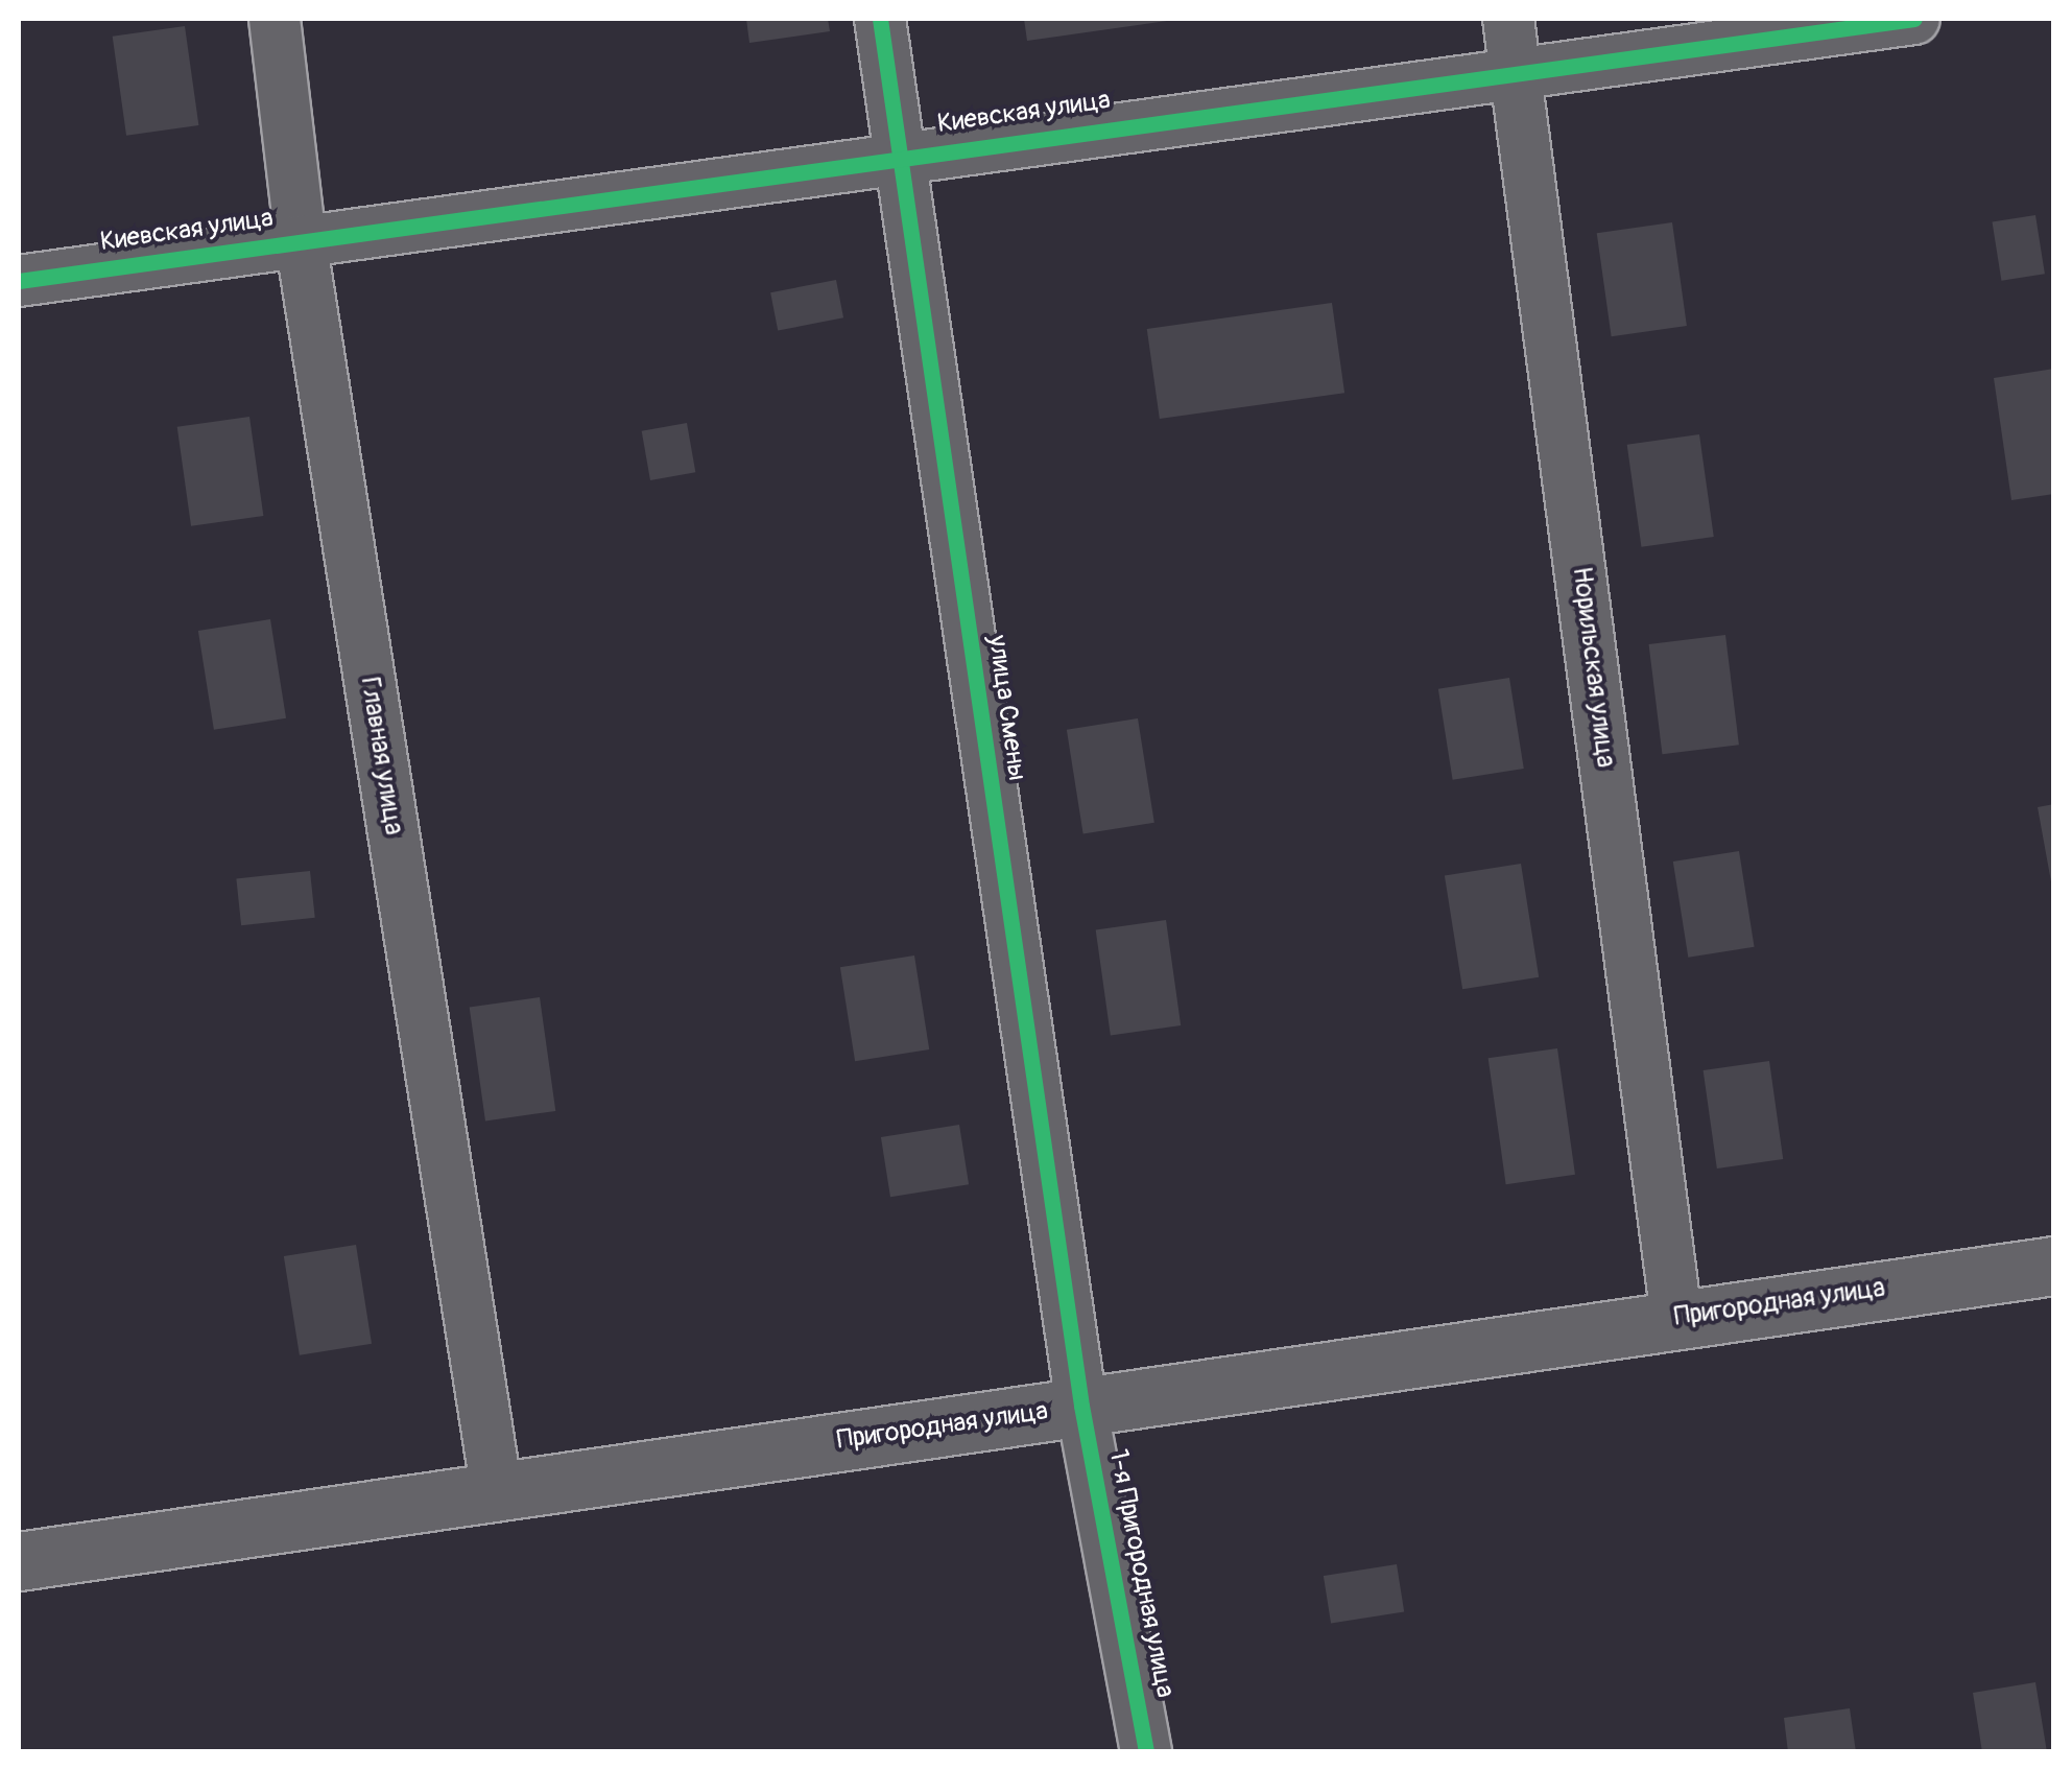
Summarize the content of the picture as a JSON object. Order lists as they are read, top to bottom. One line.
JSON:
{"streets":{"highway":["Пригородная улица"],"street":["Киевская улица","Норильская улица","улица Смены","Главная улица","1-я Пригородная улица"]},"crossings":[["Киевская улица","Норильская улица"],["Киевская улица","улица Смены"],["Киевская улица","Главная улица"],["Норильская улица","Пригородная улица"],["улица Смены","Пригородная улица"],["улица Смены","1-я Пригородная улица"],["Главная улица","Пригородная улица"],["Пригородная улица","1-я Пригородная улица"]]}
